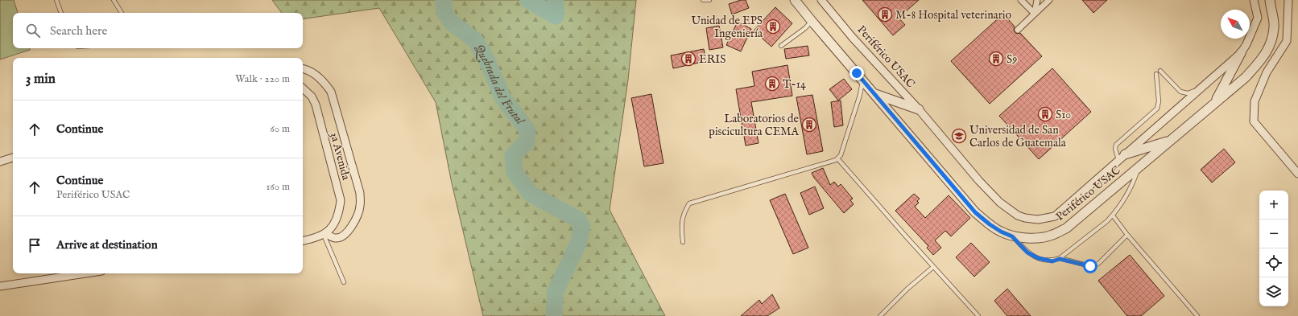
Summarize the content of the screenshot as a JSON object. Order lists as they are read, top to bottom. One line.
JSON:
{"streets":{"street":["Periférico USAC","3a Avenida"]},"water":["Quebrada del Frutal"],"places":{"building":["M-8 Hospital veterinario","Unidad de EPS Ingeniería","ERIS","S9","T-14","S10","Laboratorios de piscicultura CEMA"],"school or university":["Universidad de San Carlos de Guatemala"]},"north":"top left","page":{"search":"Search here","heading":["3 min","Walk · 220 m"],"list":[["Continue","60 m"],["Continue","Periférico USAC","160 m"],"Arrive at destination"],"map_buttons":["+","−"]}}
